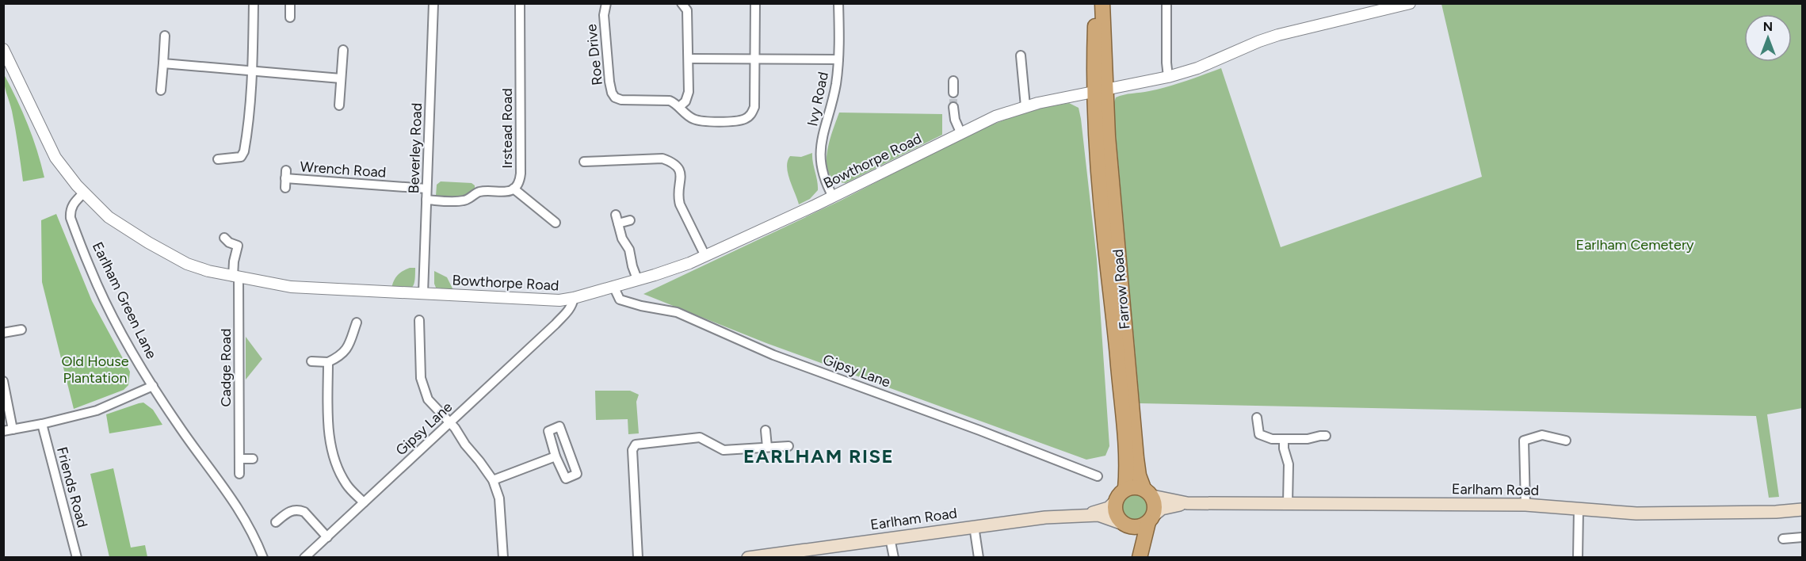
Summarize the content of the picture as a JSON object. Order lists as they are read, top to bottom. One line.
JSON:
{"streets":{"highway":["Farrow Road"],"main road":["Earlham Road"],"street":["Roe Drive","Ivy Road","Irstead Road","Beverley Road","Bowthorpe Road","Wrench Road","Earlham Green Lane","Cadge Road","Gipsy Lane","Friends Road"]},"crossings":[["Ivy Road","Bowthorpe Road"],["Irstead Road","Beverley Road"],["Beverley Road","Bowthorpe Road"],["Beverley Road","Wrench Road"],["Bowthorpe Road","Farrow Road"],["Bowthorpe Road","Earlham Green Lane"],["Bowthorpe Road","Cadge Road"],["Bowthorpe Road","Gipsy Lane"],["Farrow Road","Earlham Road"]],"districts":["EARLHAM RISE"],"parks":["Earlham Cemetery","Old House Plantation"],"north":"top"}
